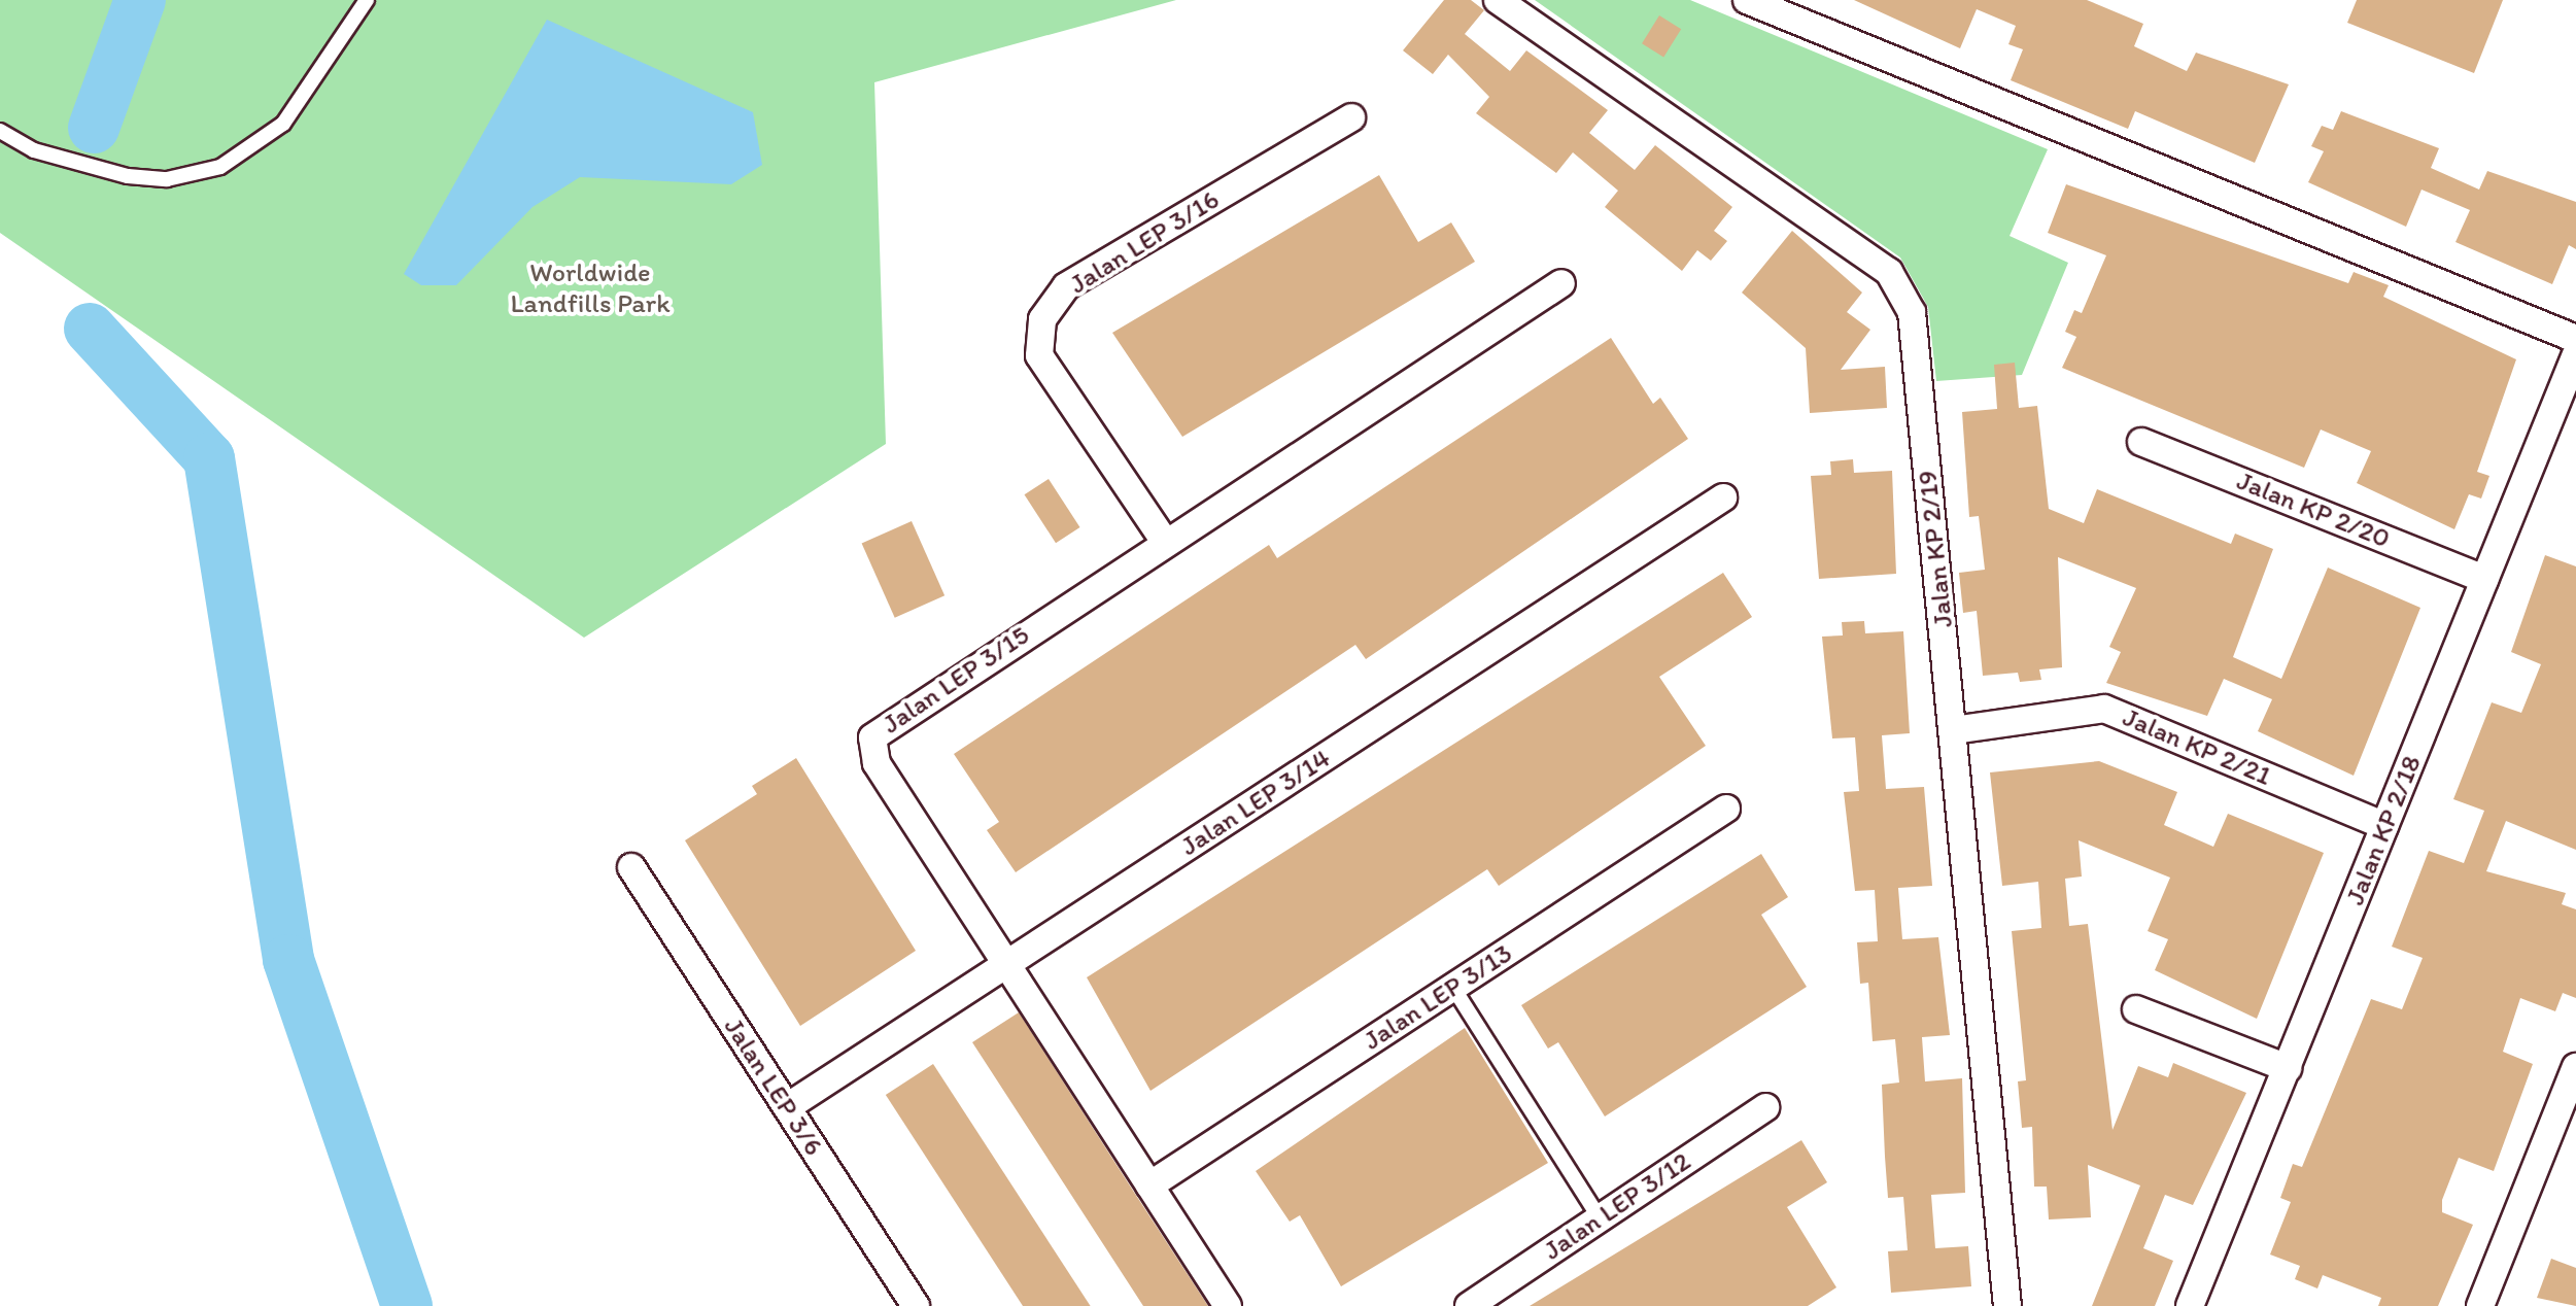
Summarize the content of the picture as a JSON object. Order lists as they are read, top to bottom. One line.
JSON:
{"streets":{"street":["Jalan LEP 3/16","Jalan KP 2/20","Jalan KP 2/19","Jalan LEP 3/15","Jalan KP 2/21","Jalan LEP 3/14","Jalan KP 2/18","Jalan LEP 3/13","Jalan LEP 3/6","Jalan LEP 3/12"]},"crossings":[["Jalan LEP 3/16","Jalan LEP 3/15"],["Jalan KP 2/20","Jalan KP 2/18"],["Jalan KP 2/19","Jalan KP 2/21"],["Jalan LEP 3/15","Jalan LEP 3/14"],["Jalan LEP 3/15","Jalan LEP 3/13"],["Jalan KP 2/21","Jalan KP 2/18"],["Jalan LEP 3/14","Jalan LEP 3/6"]],"parks":["Worldwide Landfills Park"]}
